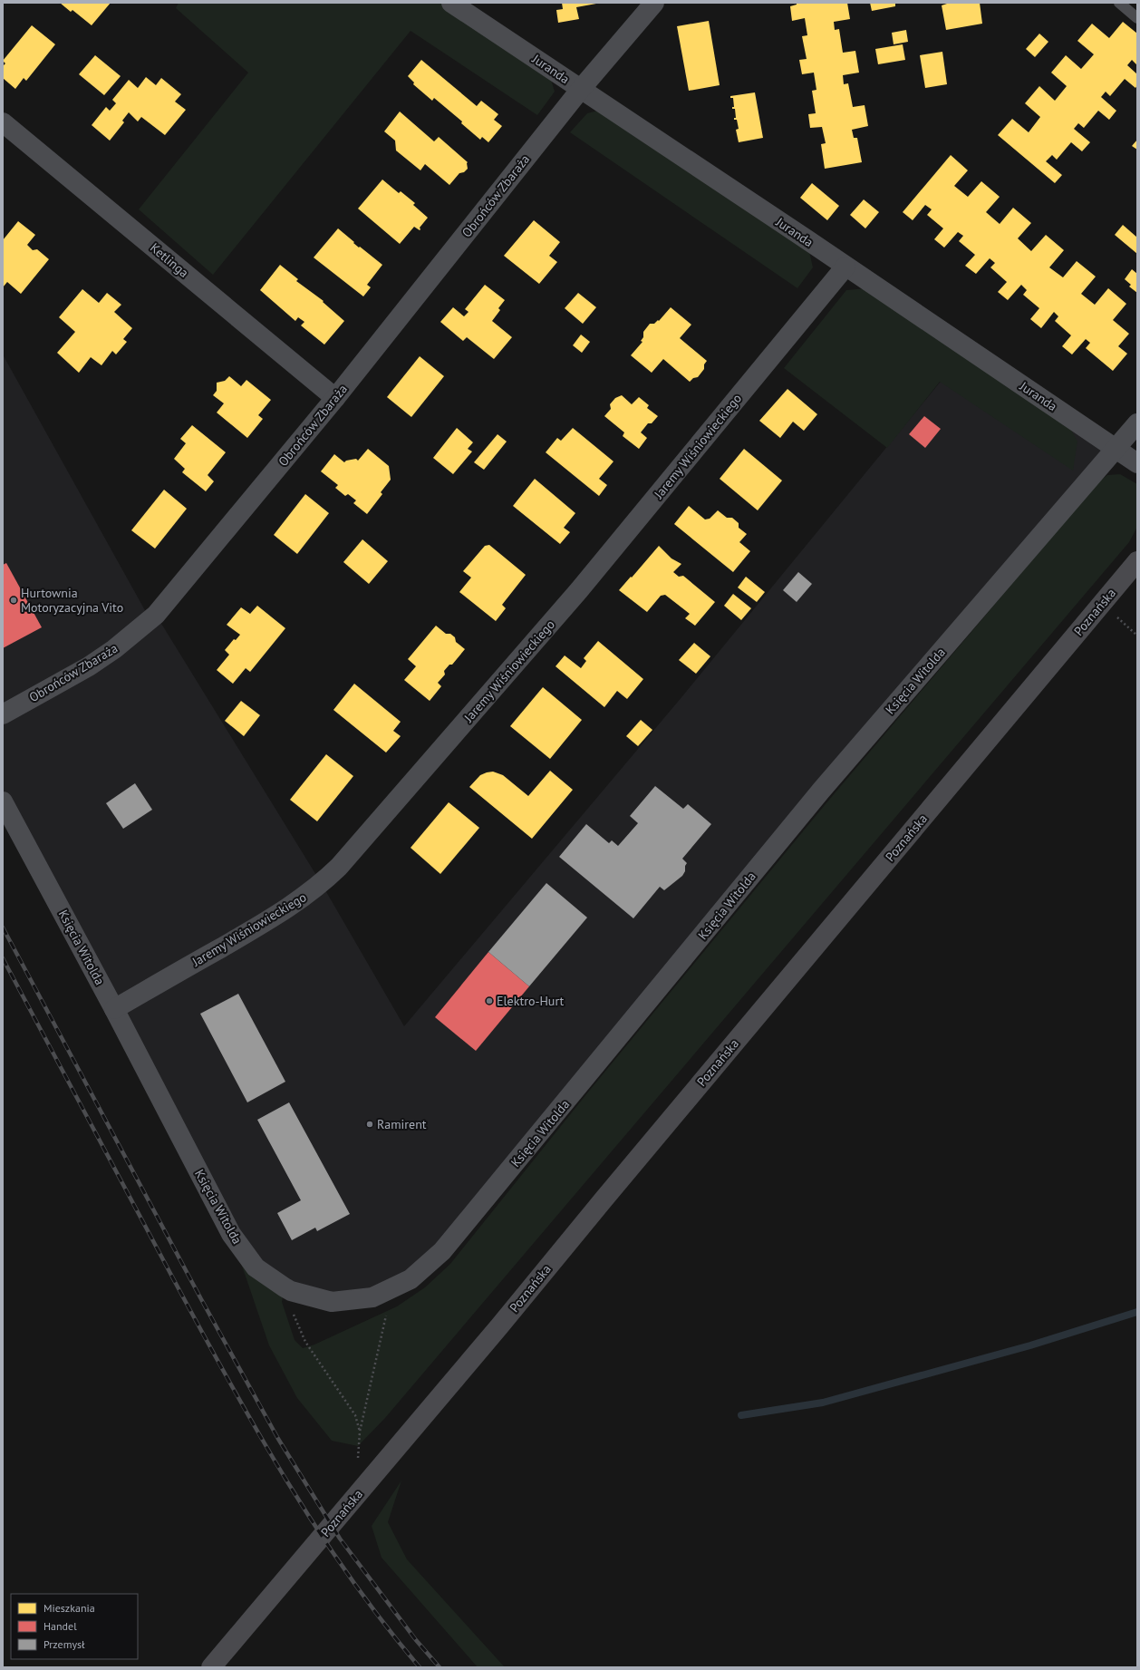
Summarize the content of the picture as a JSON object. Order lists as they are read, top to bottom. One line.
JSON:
{"streets":{"main road":["Poznańska"],"street":["Juranda","Obrońców Zbaraża","Ketlinga","Jaremy Wiśniowieckiego","Księcia Witolda"]},"crossings":[["Juranda","Obrońców Zbaraża"],["Juranda","Jaremy Wiśniowieckiego"],["Juranda","Księcia Witolda"],["Obrońców Zbaraża","Ketlinga"],["Jaremy Wiśniowieckiego","Księcia Witolda"]],"places":["Hurtownia Motoryzacyjna Vito","Elektro-Hurt","Ramirent"],"legend":["Mieszkania","Handel","Przemysł"]}
